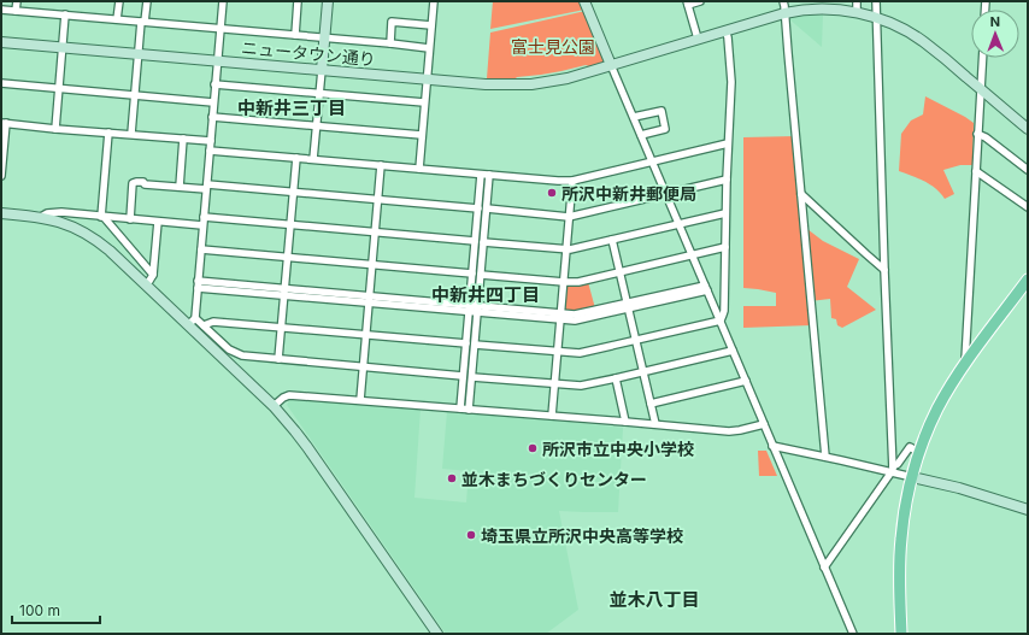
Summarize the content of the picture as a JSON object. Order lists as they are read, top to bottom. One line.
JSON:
{"streets":{"street":["ニュータウン通り"]},"districts":["中新井三丁目","中新井四丁目","並木八丁目"],"parks":["富士見公園"],"places":["所沢中新井郵便局","所沢市立中央小学校","並木まちづくりセンター","埼玉県立所沢中央高等学校"],"scale_bar":"100 m","north":"top"}
